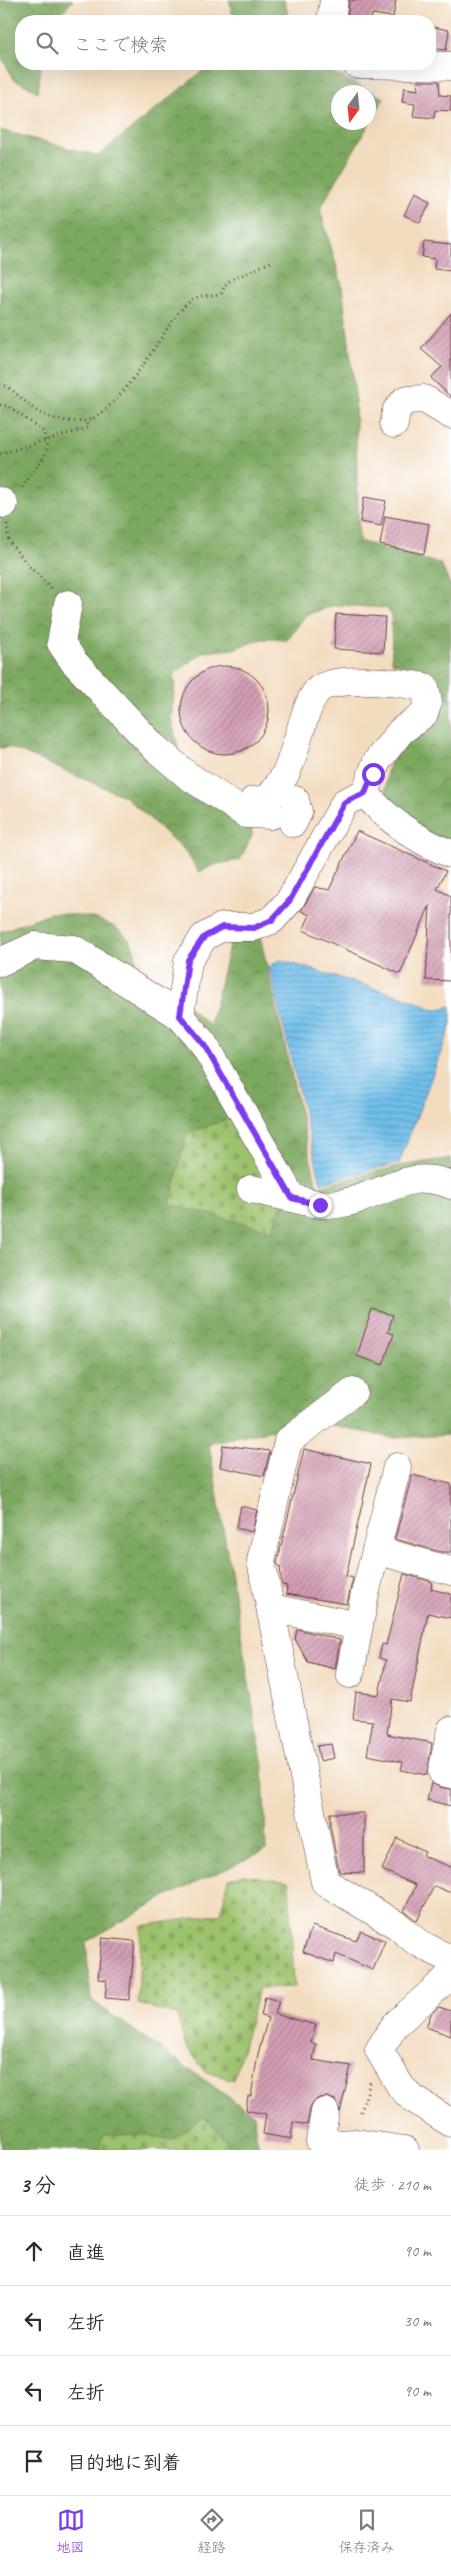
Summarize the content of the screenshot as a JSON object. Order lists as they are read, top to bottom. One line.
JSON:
{"north":"bottom","page":{"search":"ここで検索","heading":["3 分","徒歩 · 210 m"],"list":[["直進","90 m"],["左折","30 m"],["左折","90 m"],"目的地に到着"],"nav":["地図","経路","保存済み"]}}
